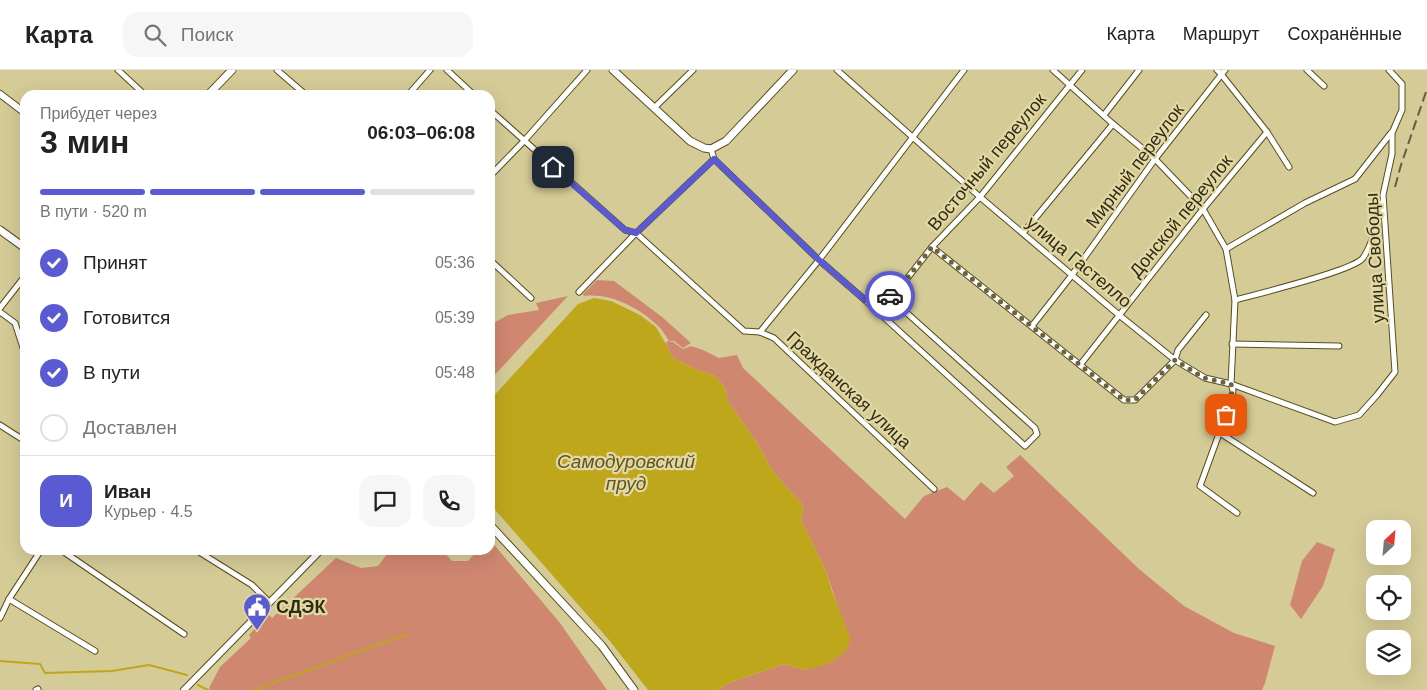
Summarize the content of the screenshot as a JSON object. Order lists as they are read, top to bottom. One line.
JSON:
{"streets":{"street":["Восточный переулок","Мирный переулок","Донской переулок","улица Свободы","улица Гастелло","Гражданская улица"]},"crossings":[["Восточный переулок","улица Гастелло"],["Мирный переулок","улица Гастелло"],["Донской переулок","улица Гастелло"],["улица Свободы","улица Гастелло"]],"water":["Самодуровский пруд"],"places":{"public building":["СДЭК"]},"north":"top right","page":{"header":"Карта","search":"Поиск","nav":["Карта","Маршрут","Сохранённые"],"heading":["3 мин","Прибудет через","06:03–06:08"],"panel":["Иван","Курьер · 4.5"],"bar":"В пути · 520 m","list":[["Принят","05:36"],["Готовится","05:39"],["В пути","05:48"],"Доставлен"],"round":"И"}}
